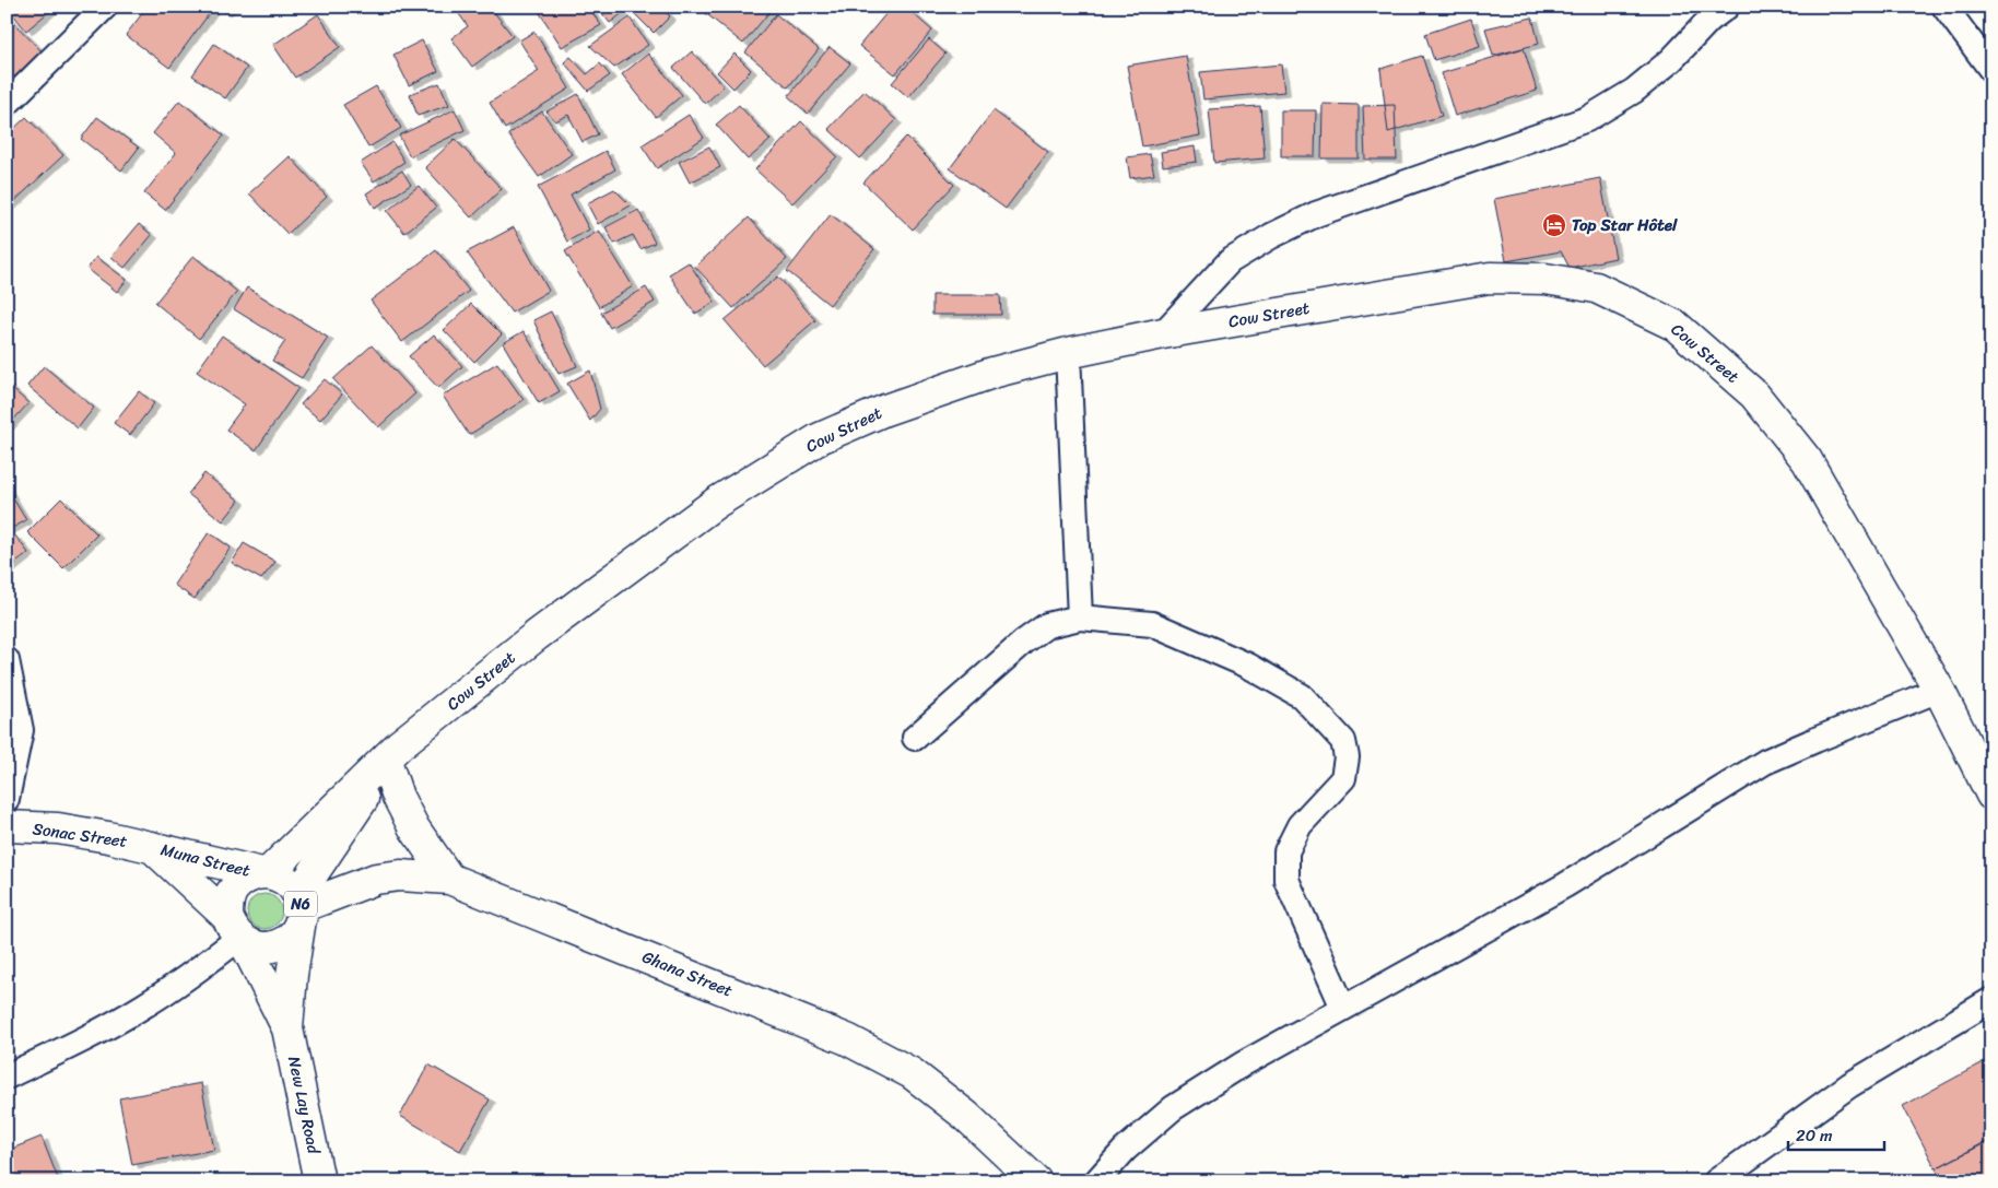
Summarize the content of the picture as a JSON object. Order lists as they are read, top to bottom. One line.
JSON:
{"streets":{"main road":["Cow Street","Sonac Street","Muna Street","N6","Ghana Street","New Lay Road"]},"crossings":[["Cow Street","Muna Street"],["Cow Street","N6"],["Cow Street","Ghana Street"],["Sonac Street","Muna Street"],["Muna Street","N6"],["N6","Ghana Street"],["N6","New Lay Road"]],"places":{"hotel":["Top Star Hôtel"]},"scale_bar":"20 m"}
